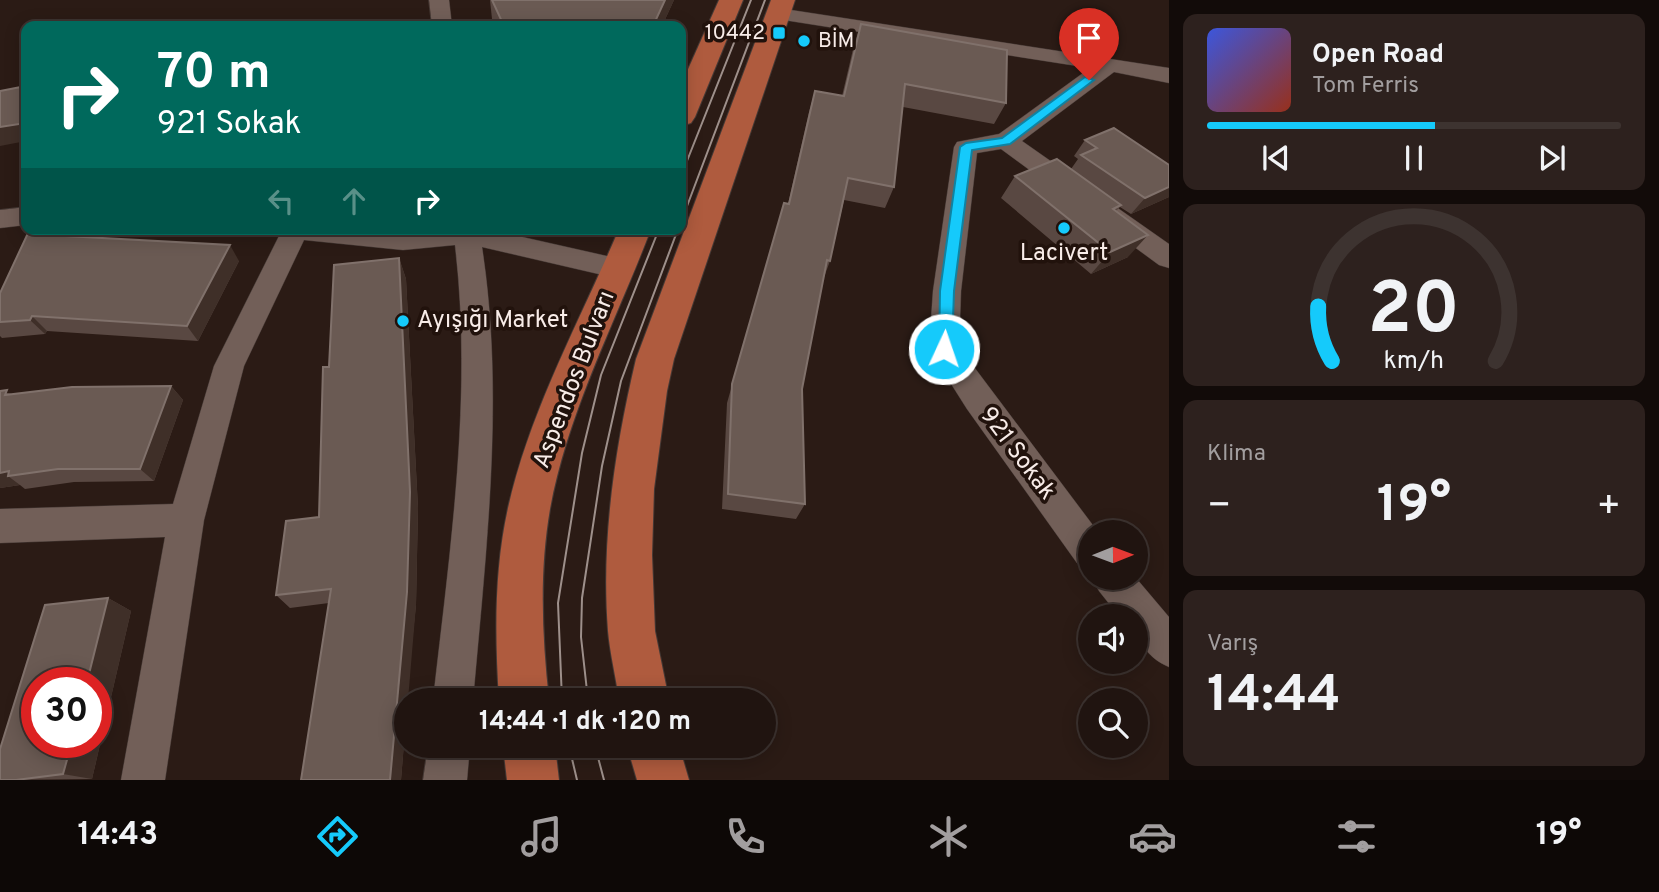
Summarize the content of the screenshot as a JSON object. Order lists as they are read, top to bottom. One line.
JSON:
{"streets":{"main road":["Aspendos Bulvarı"],"street":["921 Sokak"]},"places":{"transit":["10442"],"other":["BİM","Lacivert","Ayışığı Market"]},"north":"right","page":{"turn":["70 m","921 Sokak"],"song":["Open Road","Tom Ferris"],"tile":["Klima",["Varış","14:44"]],"heat":["−","19°","+"],"limit":"30","trip":"14:44 · 1 dk · 120 m","tabs":["14:43","19°"],"gauge":["20","km/h"]}}
